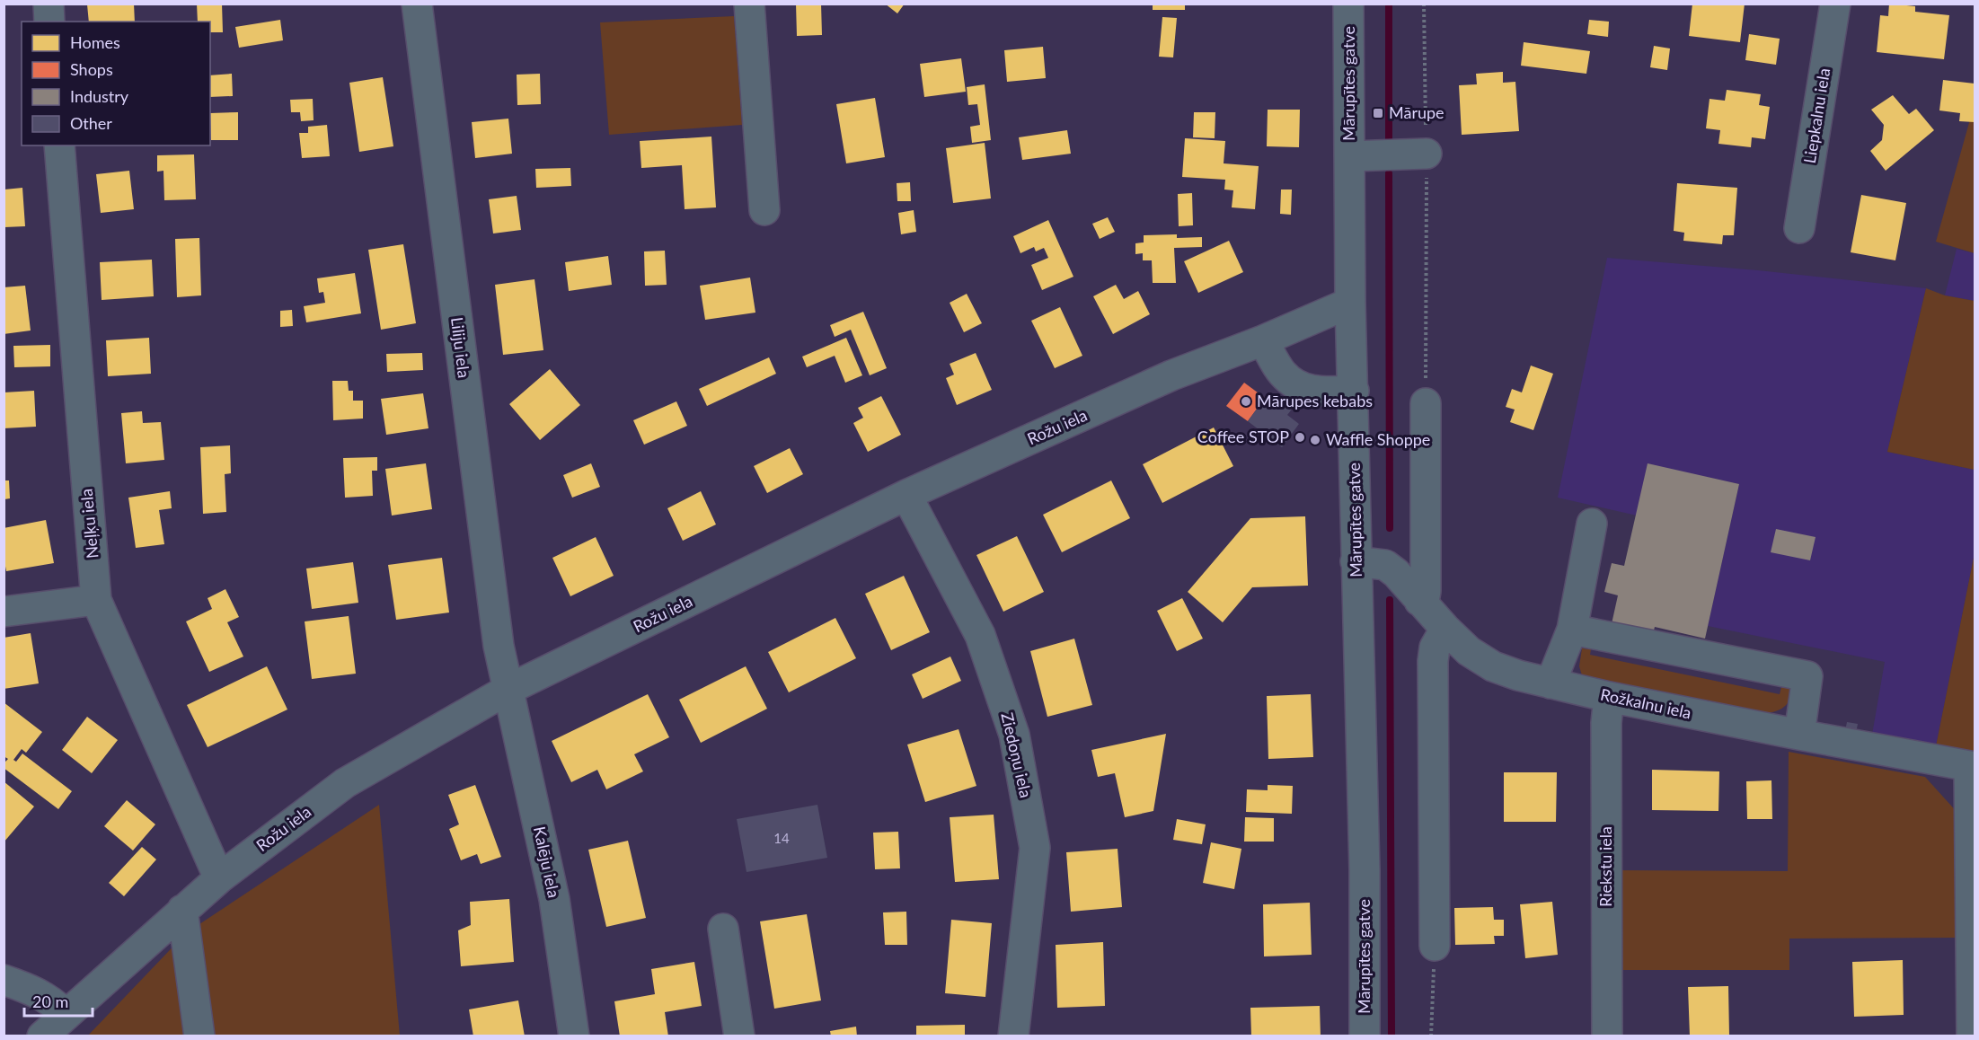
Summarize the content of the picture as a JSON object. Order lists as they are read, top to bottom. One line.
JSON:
{"streets":{"street":["Mārupītes gatve","Liepkalnu iela","Liliju iela","Rožu iela","Neļķu iela","Rožkalnu iela","Ziedoņu iela","Kalēju iela","Riekstu iela"]},"crossings":[["Mārupītes gatve","Rožu iela"],["Liliju iela","Rožu iela"],["Liliju iela","Kalēju iela"],["Rožu iela","Neļķu iela"],["Rožu iela","Ziedoņu iela"],["Rožu iela","Kalēju iela"],["Rožkalnu iela","Riekstu iela"]],"places":{"transit":["Mārupe"],"other":["Mārupes kebabs","Coffee STOP","Waffle Shoppe"]},"house_numbers":["14"],"legend":["Homes","Shops","Industry","Other"],"scale_bar":"20 m"}
